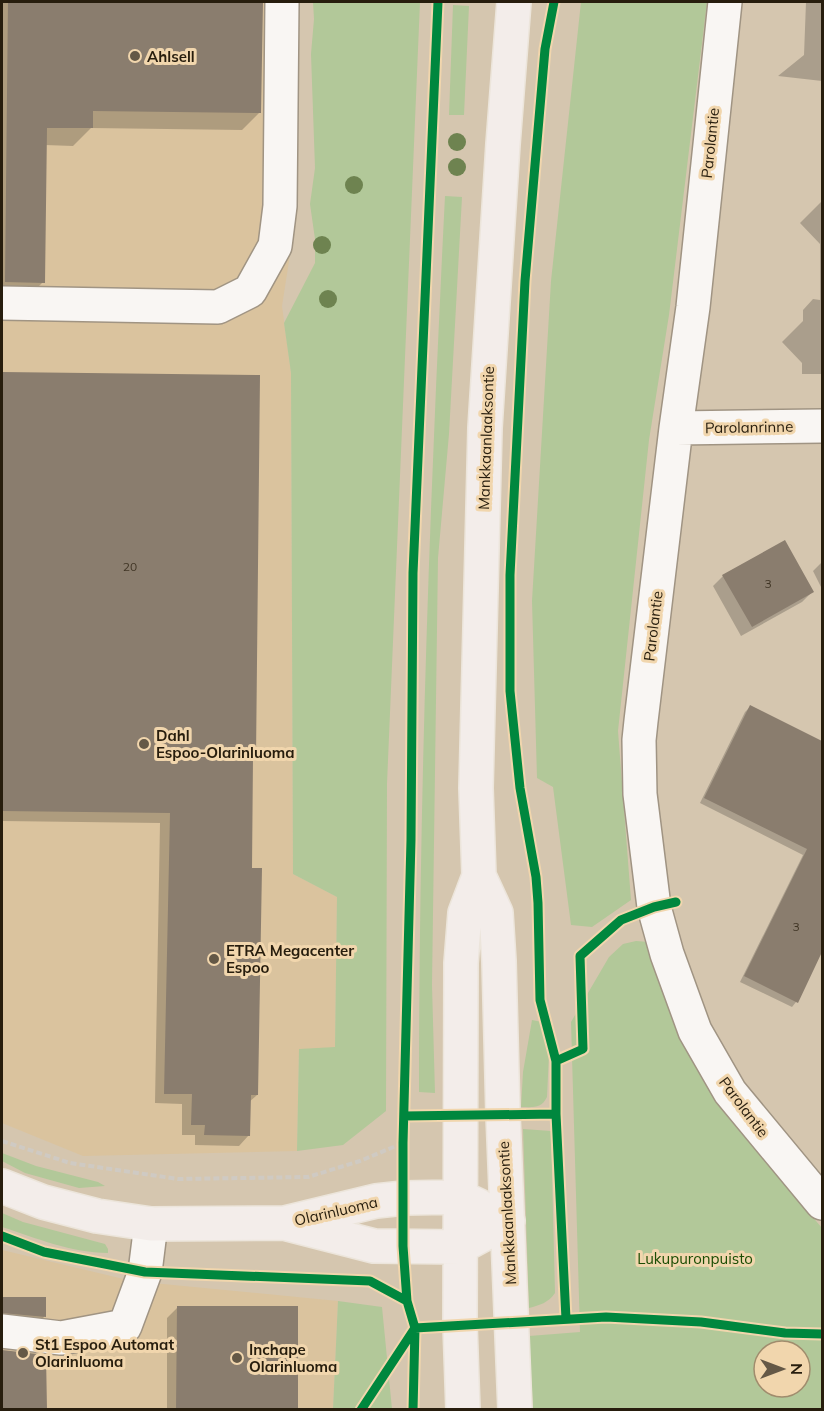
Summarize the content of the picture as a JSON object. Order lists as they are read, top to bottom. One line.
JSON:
{"streets":{"main road":["Mankkaanlaaksontie","Olarinluoma"],"street":["Parolantie","Parolanrinne"]},"crossings":[["Parolantie","Parolanrinne"],["Mankkaanlaaksontie","Olarinluoma"]],"parks":["Lukupuronpuisto"],"places":["Ahlsell","Dahl Espoo-Olarinluoma","ETRA Megacenter Espoo","St1 Espoo Automat Olarinluoma","Inchape Olarinluoma"],"house_numbers":["20","3","3"],"north":"right"}
